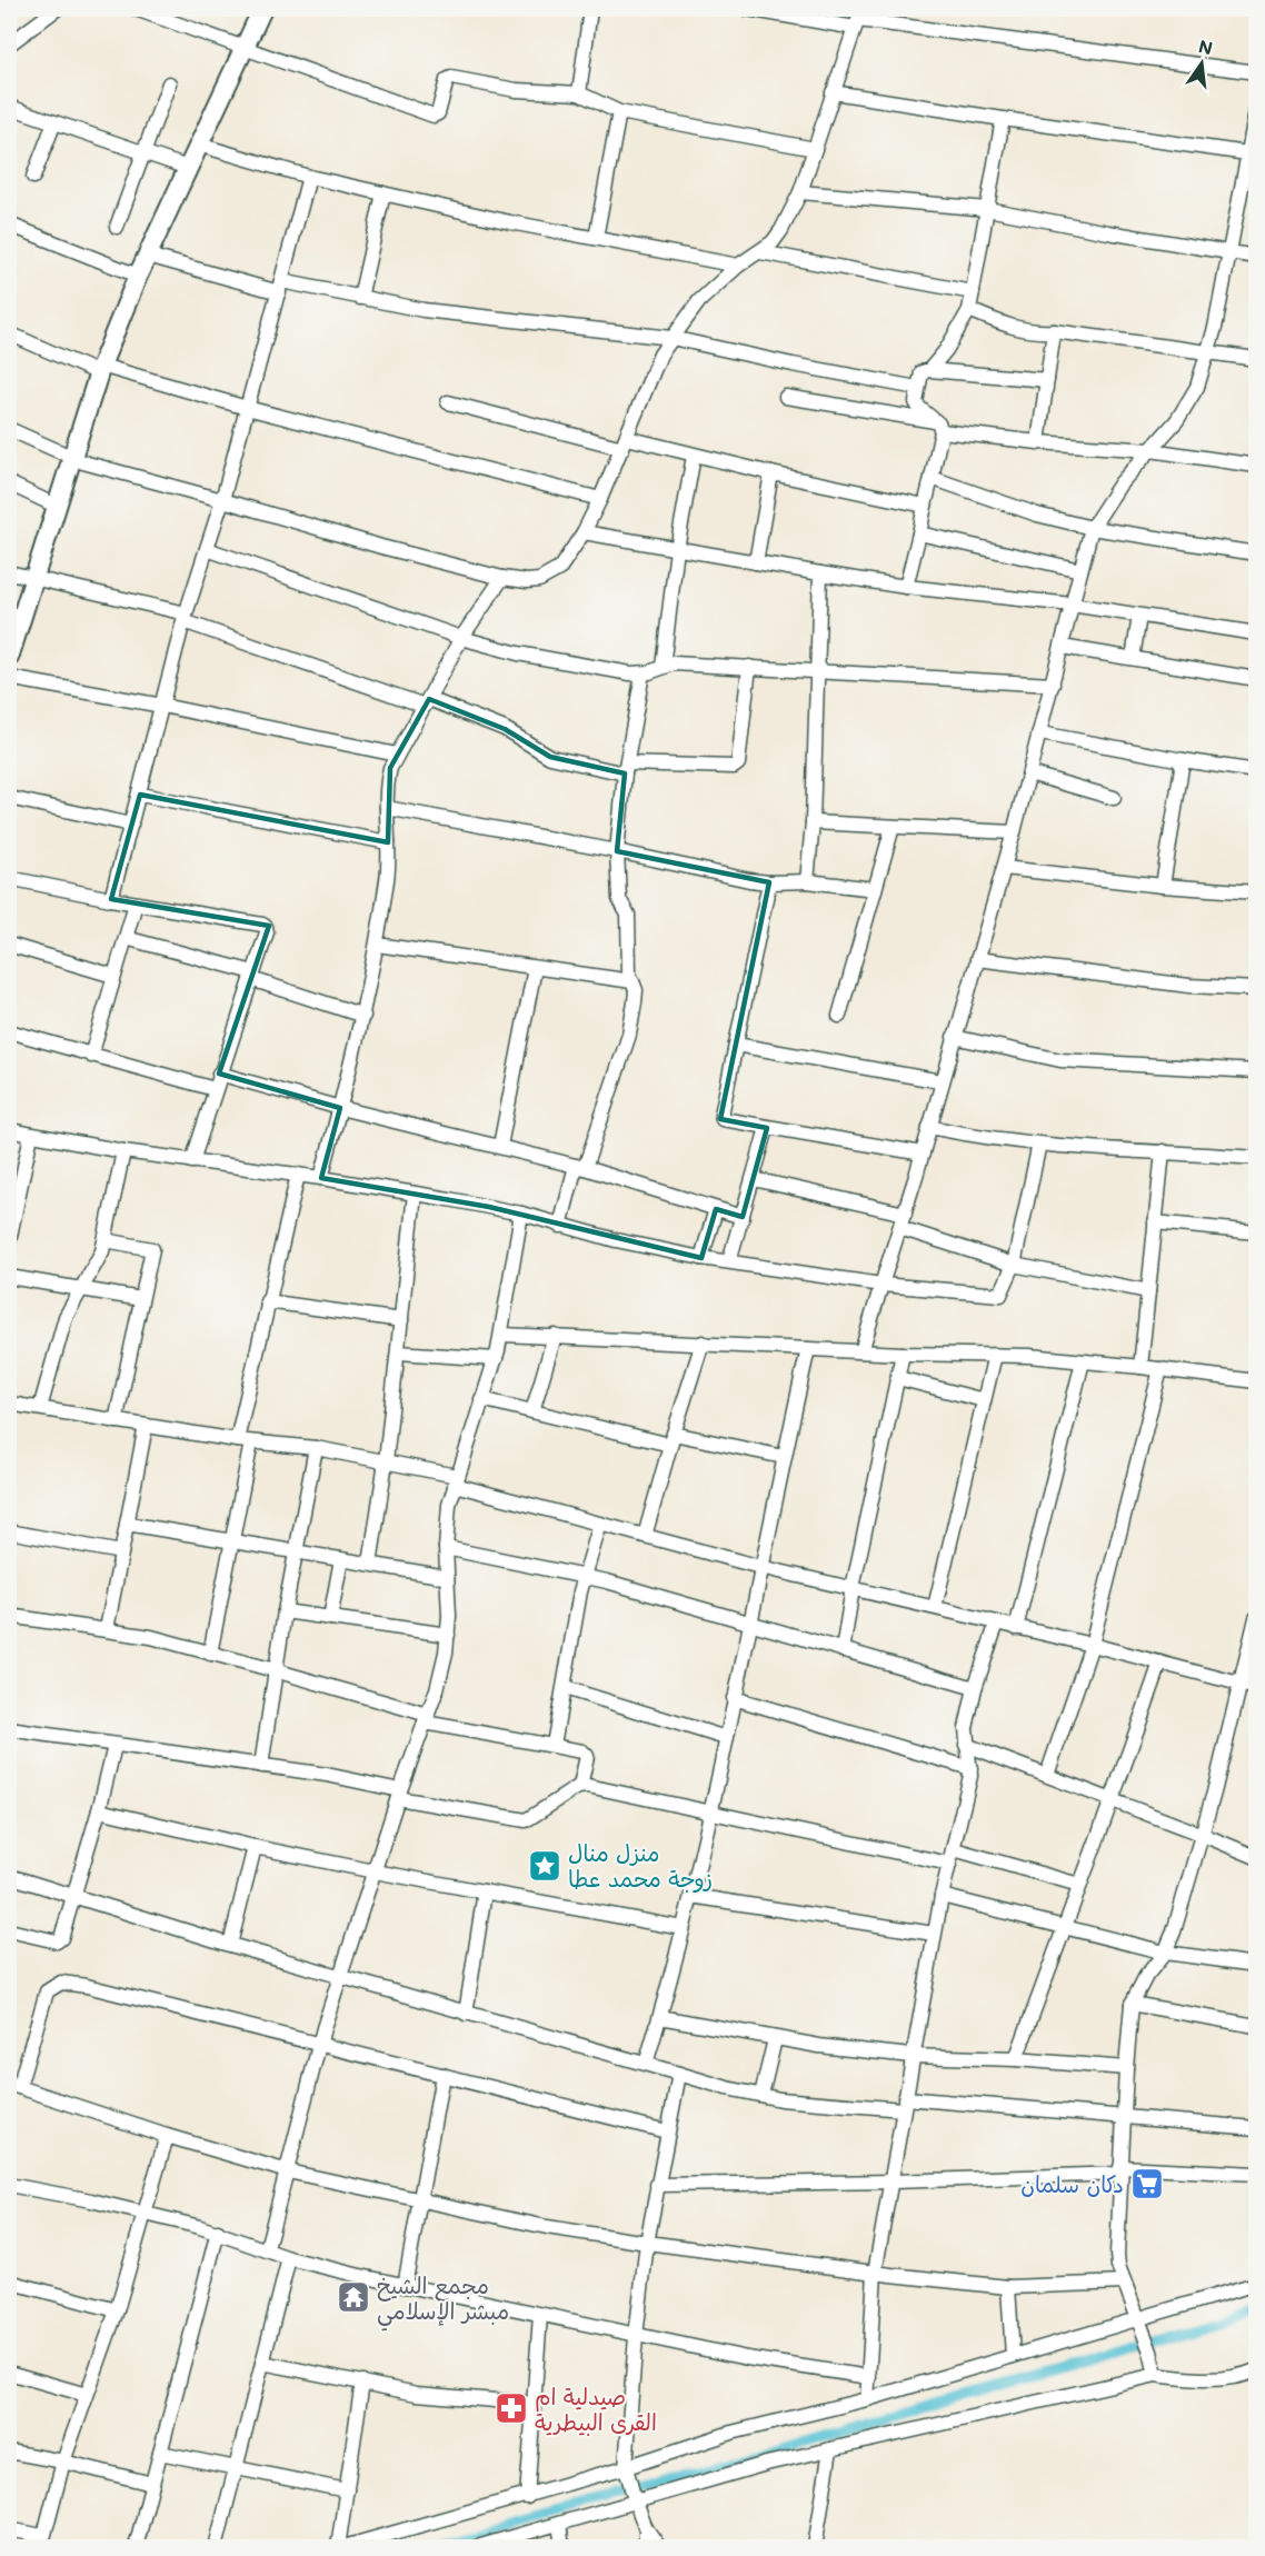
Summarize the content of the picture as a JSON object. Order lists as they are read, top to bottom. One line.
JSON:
{"places":{"place":["منزل منال زوجة محمد عطا"],"supermarket":["دكان سلمان"],"temple":["مجمع الشيخ مبشر الإسلامي"],"pharmacy":["صيدلية ام القرى البيطرية"]},"north":"top"}
